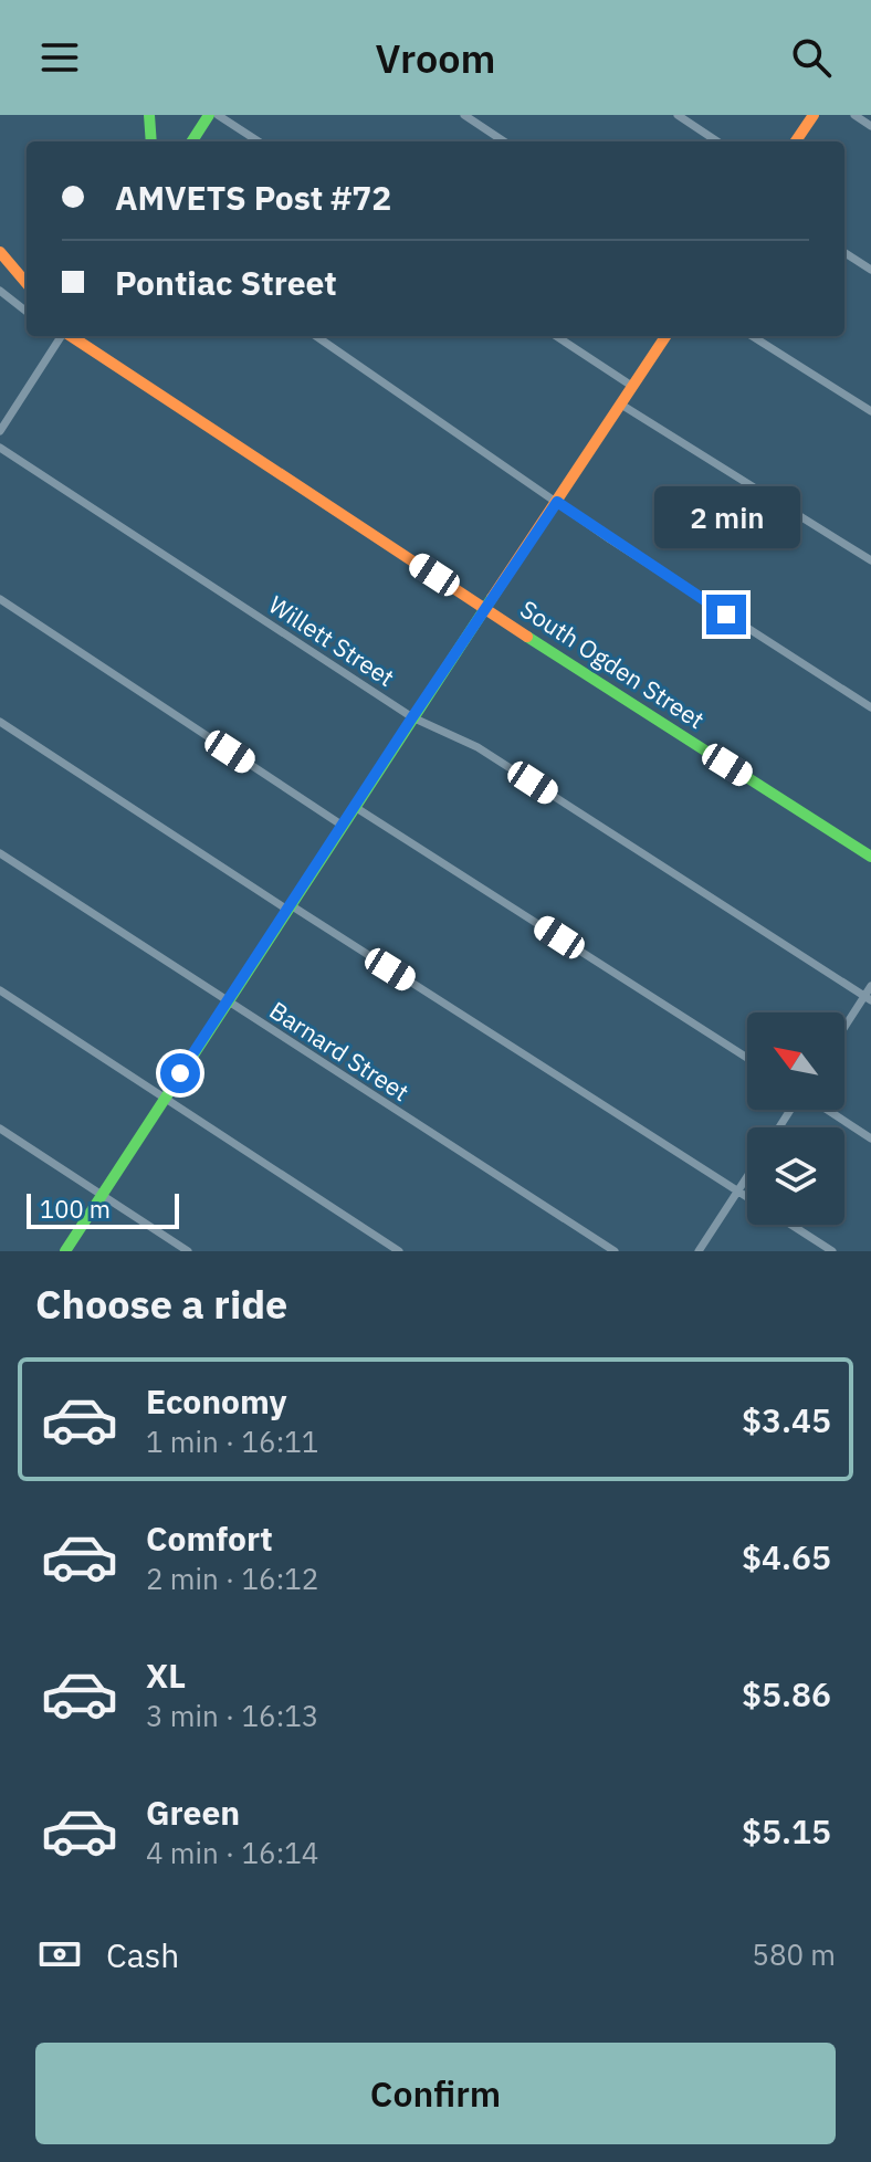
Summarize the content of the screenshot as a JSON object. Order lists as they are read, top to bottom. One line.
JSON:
{"streets":{"main road":["South Ogden Street"],"street":["Willett Street","Barnard Street"]},"scale_bar":"100 m","north":"top left","page":{"header":"Vroom","banner":["AMVETS Post #72","Pontiac Street"],"bubble":"2 min","scale":"100 m","heading":"Choose a ride","list":[{"name":"Economy","note":"1 min · 16:11","value":"$3.45"},{"name":"Comfort","note":"2 min · 16:12","value":"$4.65"},{"name":"XL","note":"3 min · 16:13","value":"$5.86"},{"name":"Green","note":"4 min · 16:14","value":"$5.15"}],"pay":["Cash","580 m"],"buttons":"Confirm"}}
